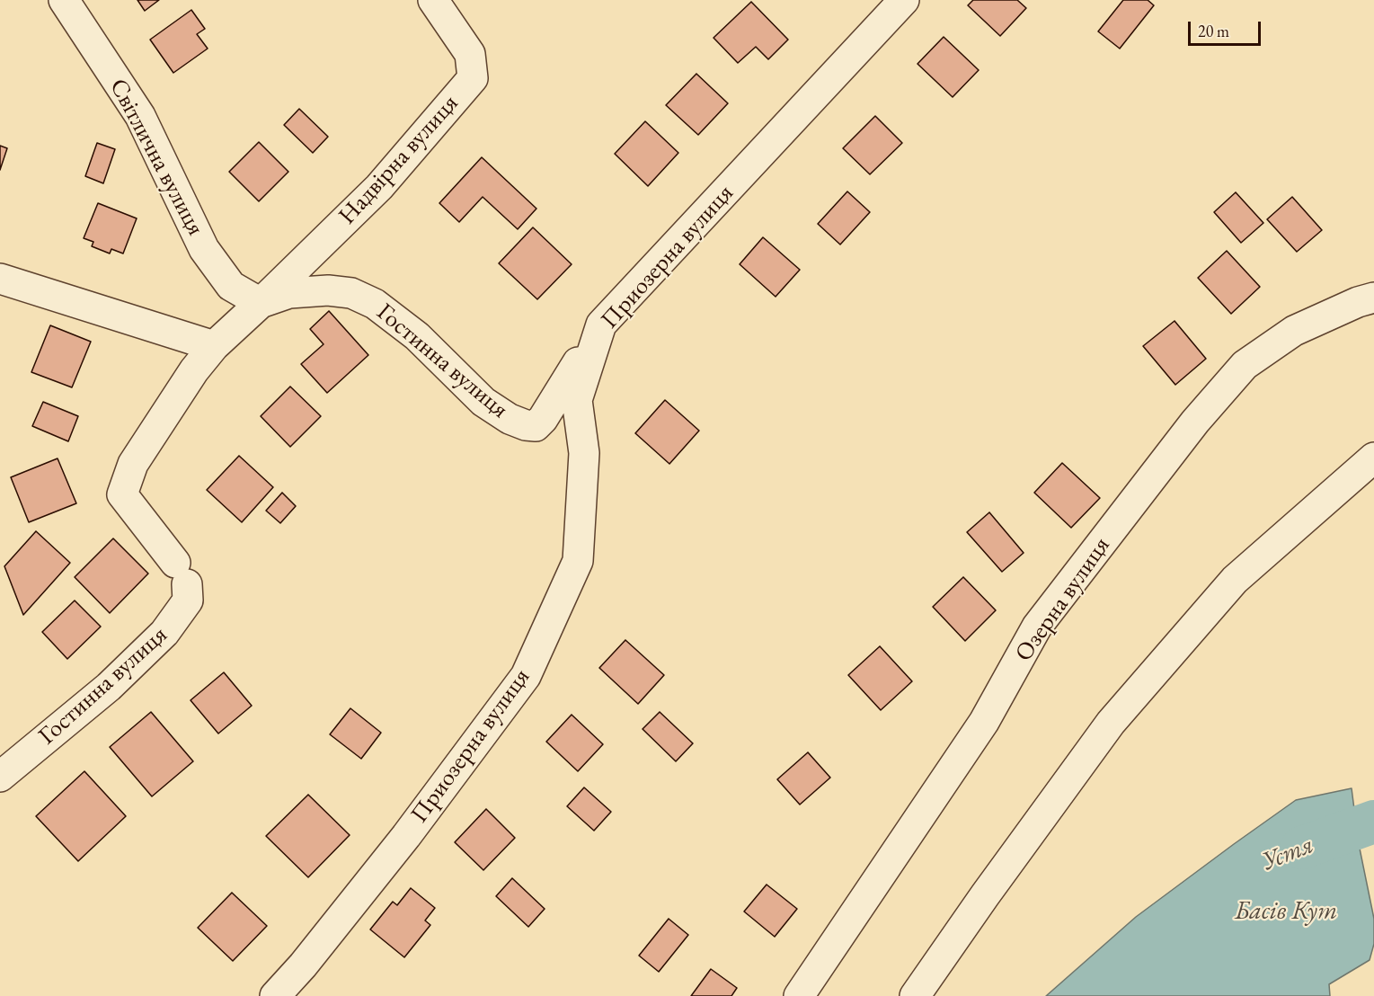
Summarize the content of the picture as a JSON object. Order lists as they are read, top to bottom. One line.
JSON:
{"streets":{"street":["Світлична вулиця","Надвірна вулиця","Приозерна вулиця","Гостинна вулиця","Озерна вулиця"]},"crossings":[["Світлична вулиця","Надвірна вулиця"],["Світлична вулиця","Гостинна вулиця"],["Надвірна вулиця","Гостинна вулиця"],["Приозерна вулиця","Гостинна вулиця"]],"water":["Устя","Басів Кут"],"scale_bar":"20 m"}
